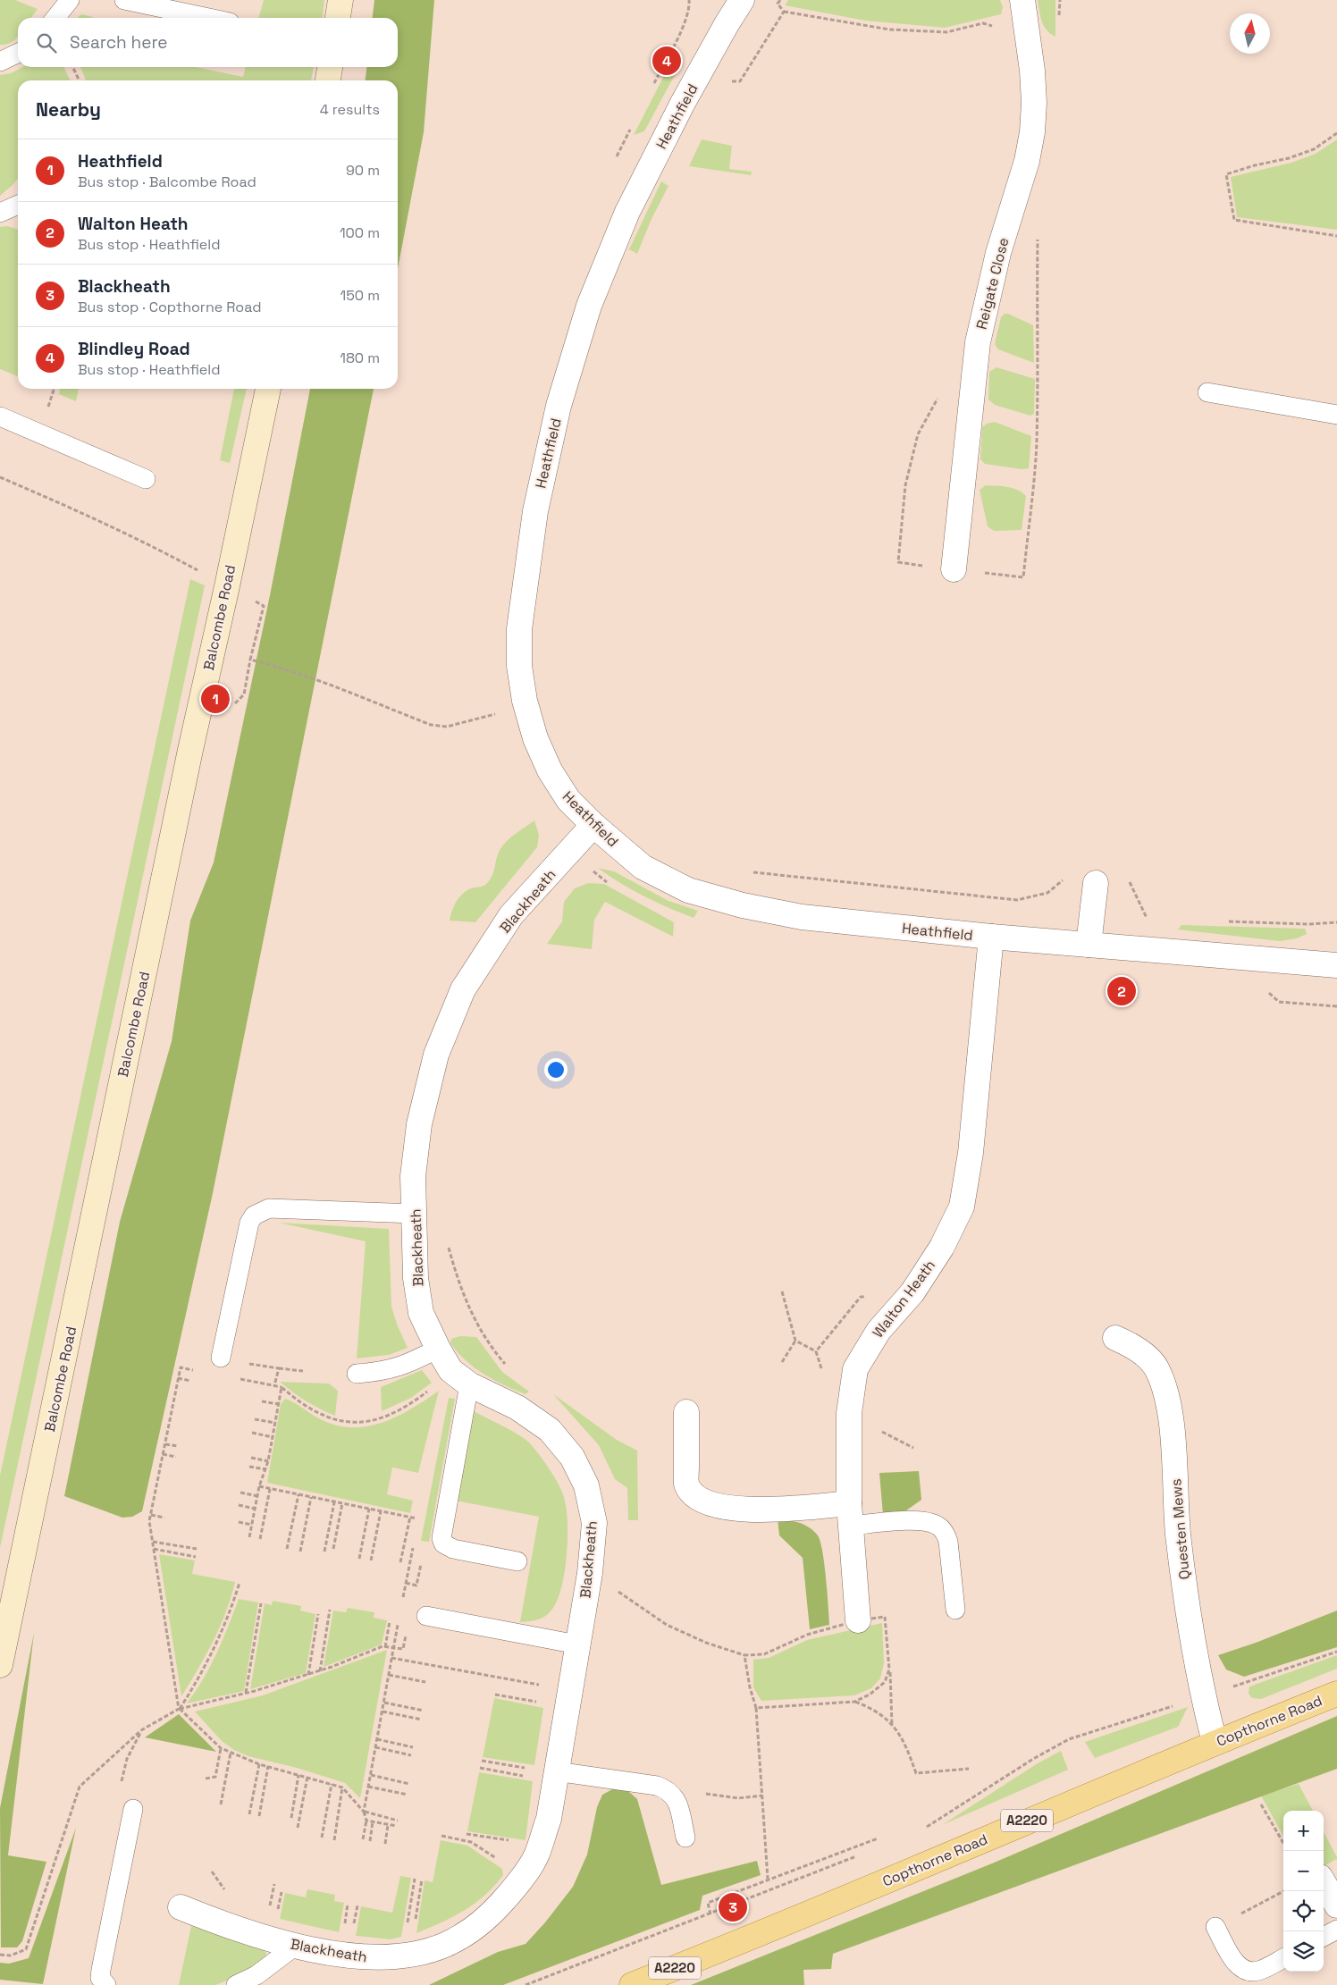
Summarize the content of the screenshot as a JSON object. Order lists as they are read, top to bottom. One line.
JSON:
{"streets":{"main road":["Balcombe Road","Copthorne Road","A2220"],"street":["Heathfield","Reigate Close","Blackheath","Walton Heath","Questen Mews"]},"crossings":[["Heathfield","Blackheath"],["Heathfield","Walton Heath"],["Questen Mews","Copthorne Road"]],"north":"top","page":{"search":"Search here","pins":["4","1","2","3"],"heading":["Nearby","4 results"],"list":[{"mark":"1","name":"Heathfield","note":"Bus stop · Balcombe Road","value":"90 m"},{"mark":"2","name":"Walton Heath","note":"Bus stop · Heathfield","value":"100 m"},{"mark":"3","name":"Blackheath","note":"Bus stop · Copthorne Road","value":"150 m"},{"mark":"4","name":"Blindley Road","note":"Bus stop · Heathfield","value":"180 m"}],"map_buttons":["+","−"]}}
